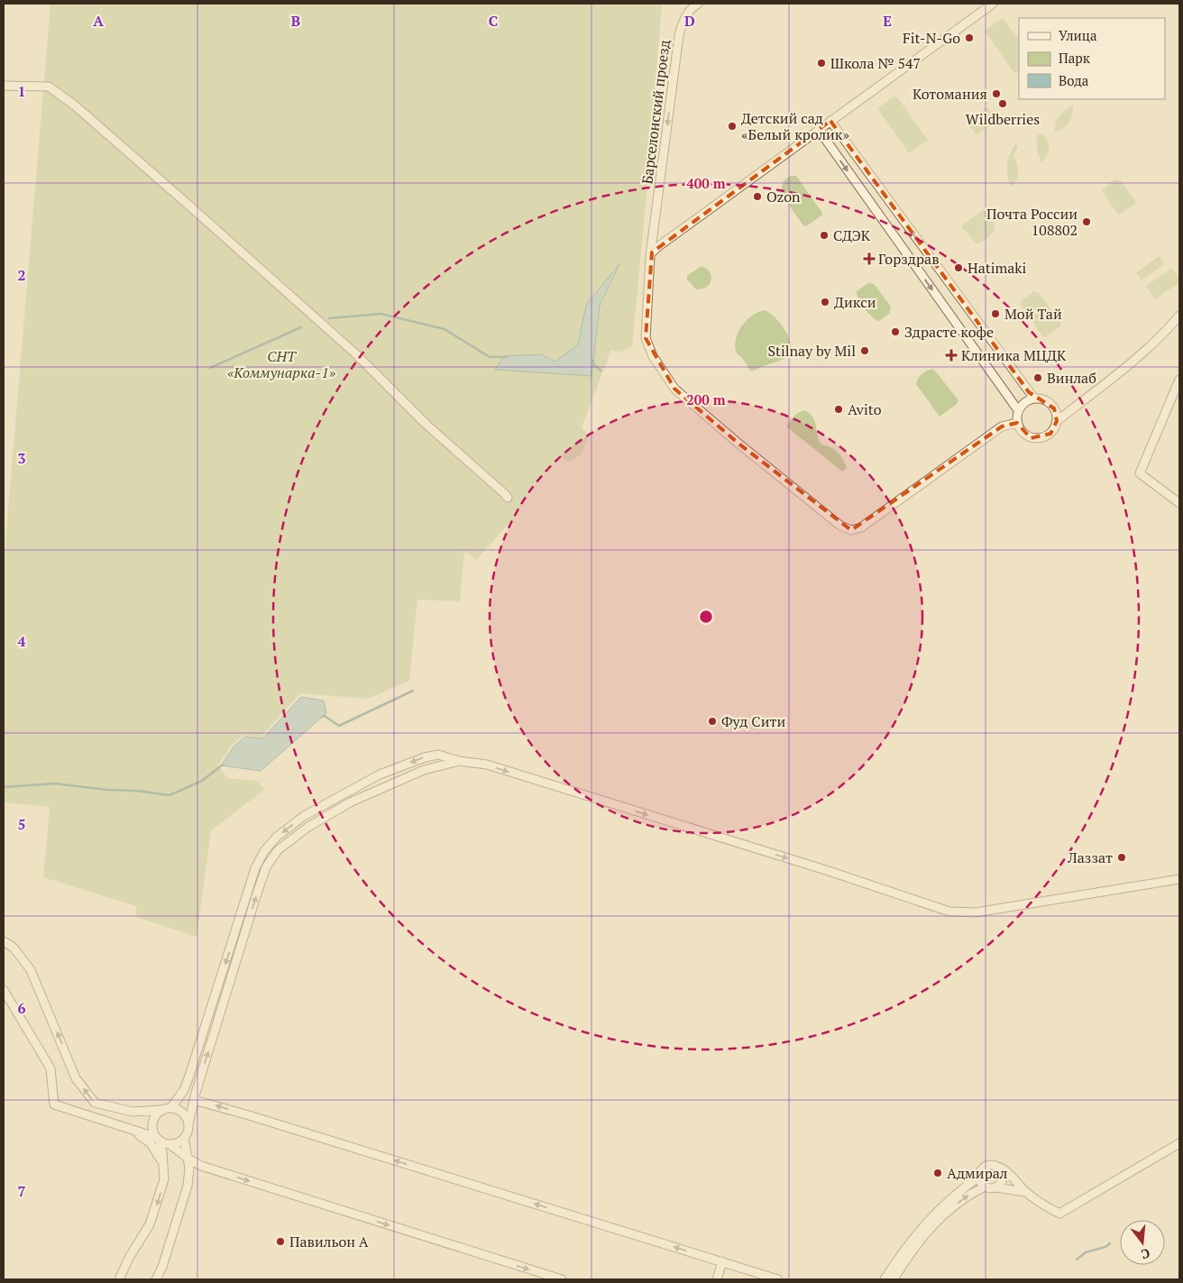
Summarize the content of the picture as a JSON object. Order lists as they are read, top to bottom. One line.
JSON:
{"streets":{"street":["Барселонский проезд"]},"parks":["СНТ «Коммунарка-1»"],"places":{"other":["Fit-N-Go","Школа № 547","Котомания","Wildberries","Детский сад «Белый кролик»","Ozon","Почта России 108802","СДЭК","Hatimaki","Дикси","Мой Тай","Здрасте кофе","Stilnay by Mil","Винлаб","Avito","Фуд Сити","Лаззат","Адмирал","Павильон А"],"health":["Горздрав","Клиника МЦДК"]},"legend":["Улица","Парк","Вода"],"north":"bottom","grid":{"columns":["A","B","C","D","E"],"rows":["1","2","3","4","5","6","7"]},"rings":["400 m","200 m"]}
